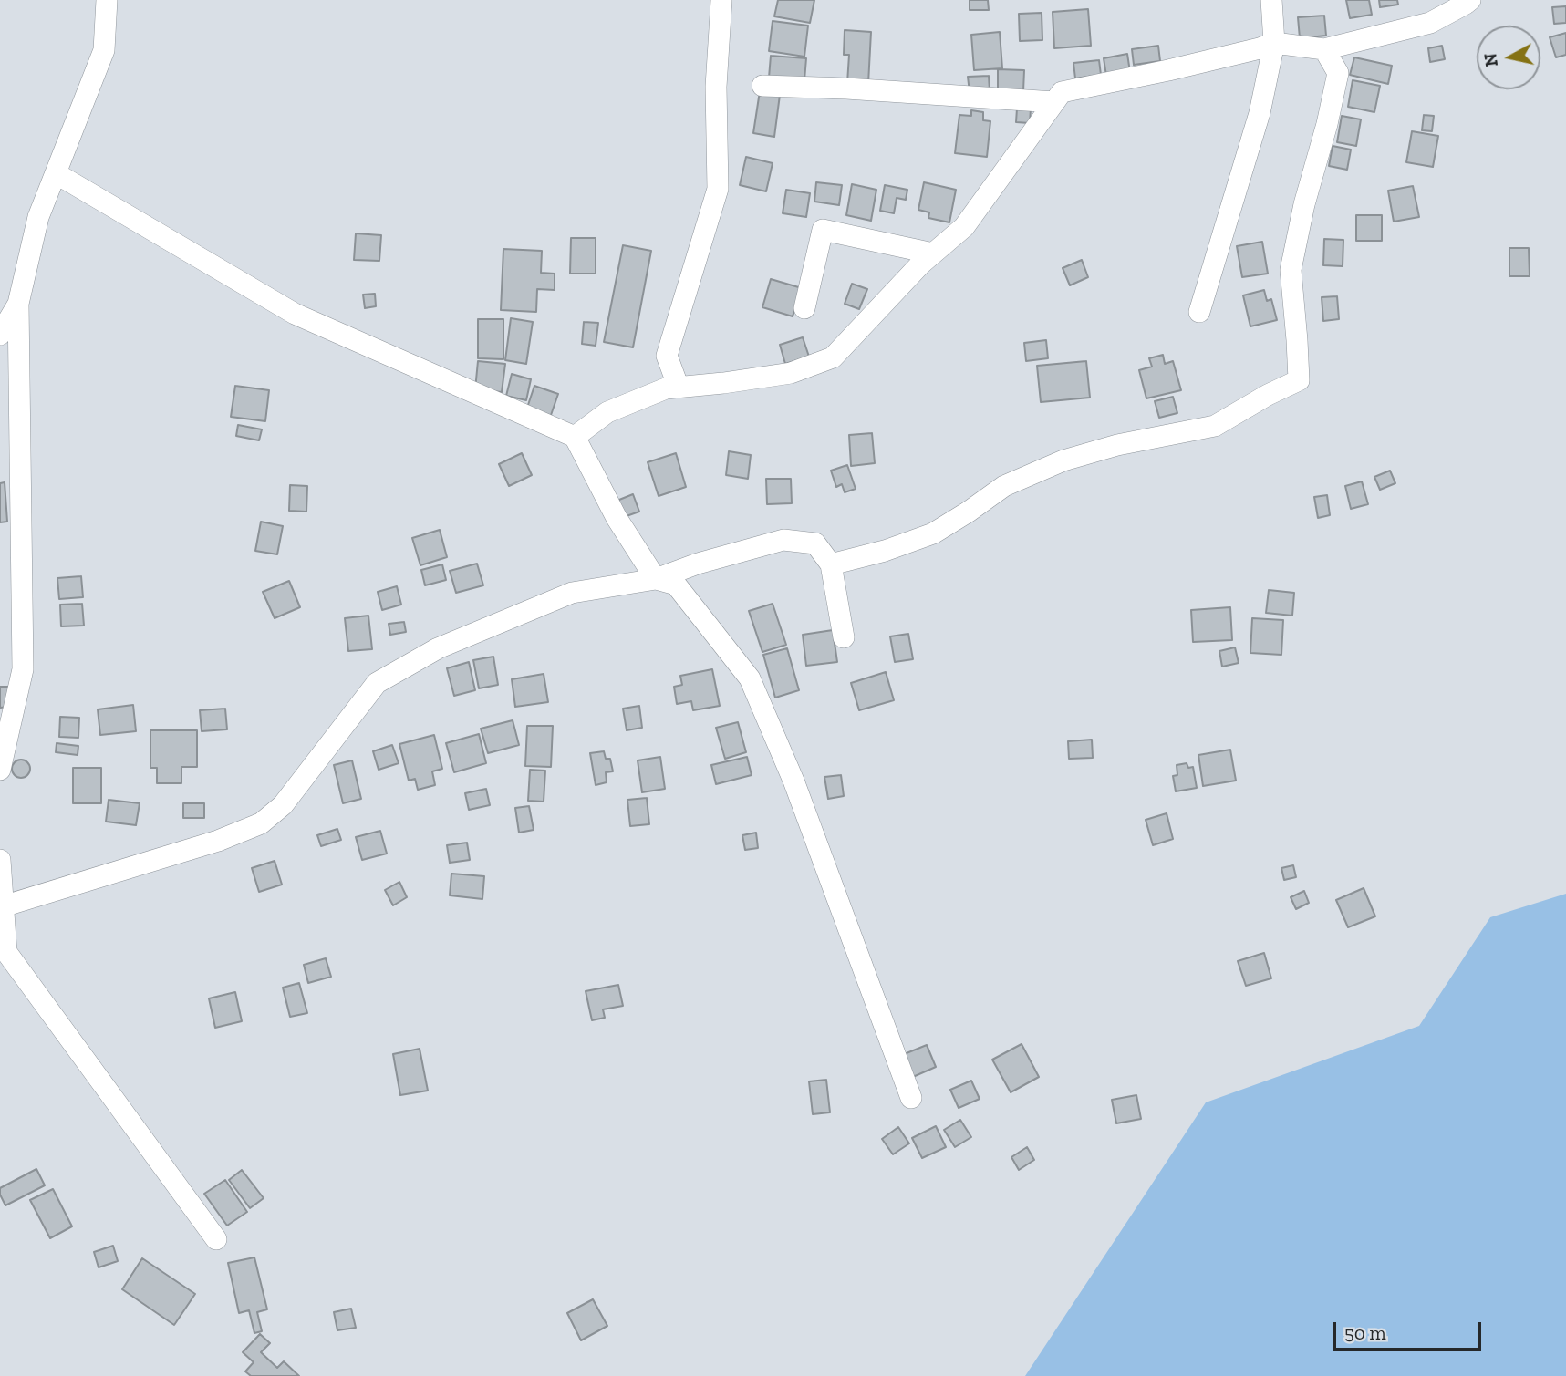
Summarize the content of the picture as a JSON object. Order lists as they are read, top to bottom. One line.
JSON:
{"scale_bar":"50 m","north":"left"}
